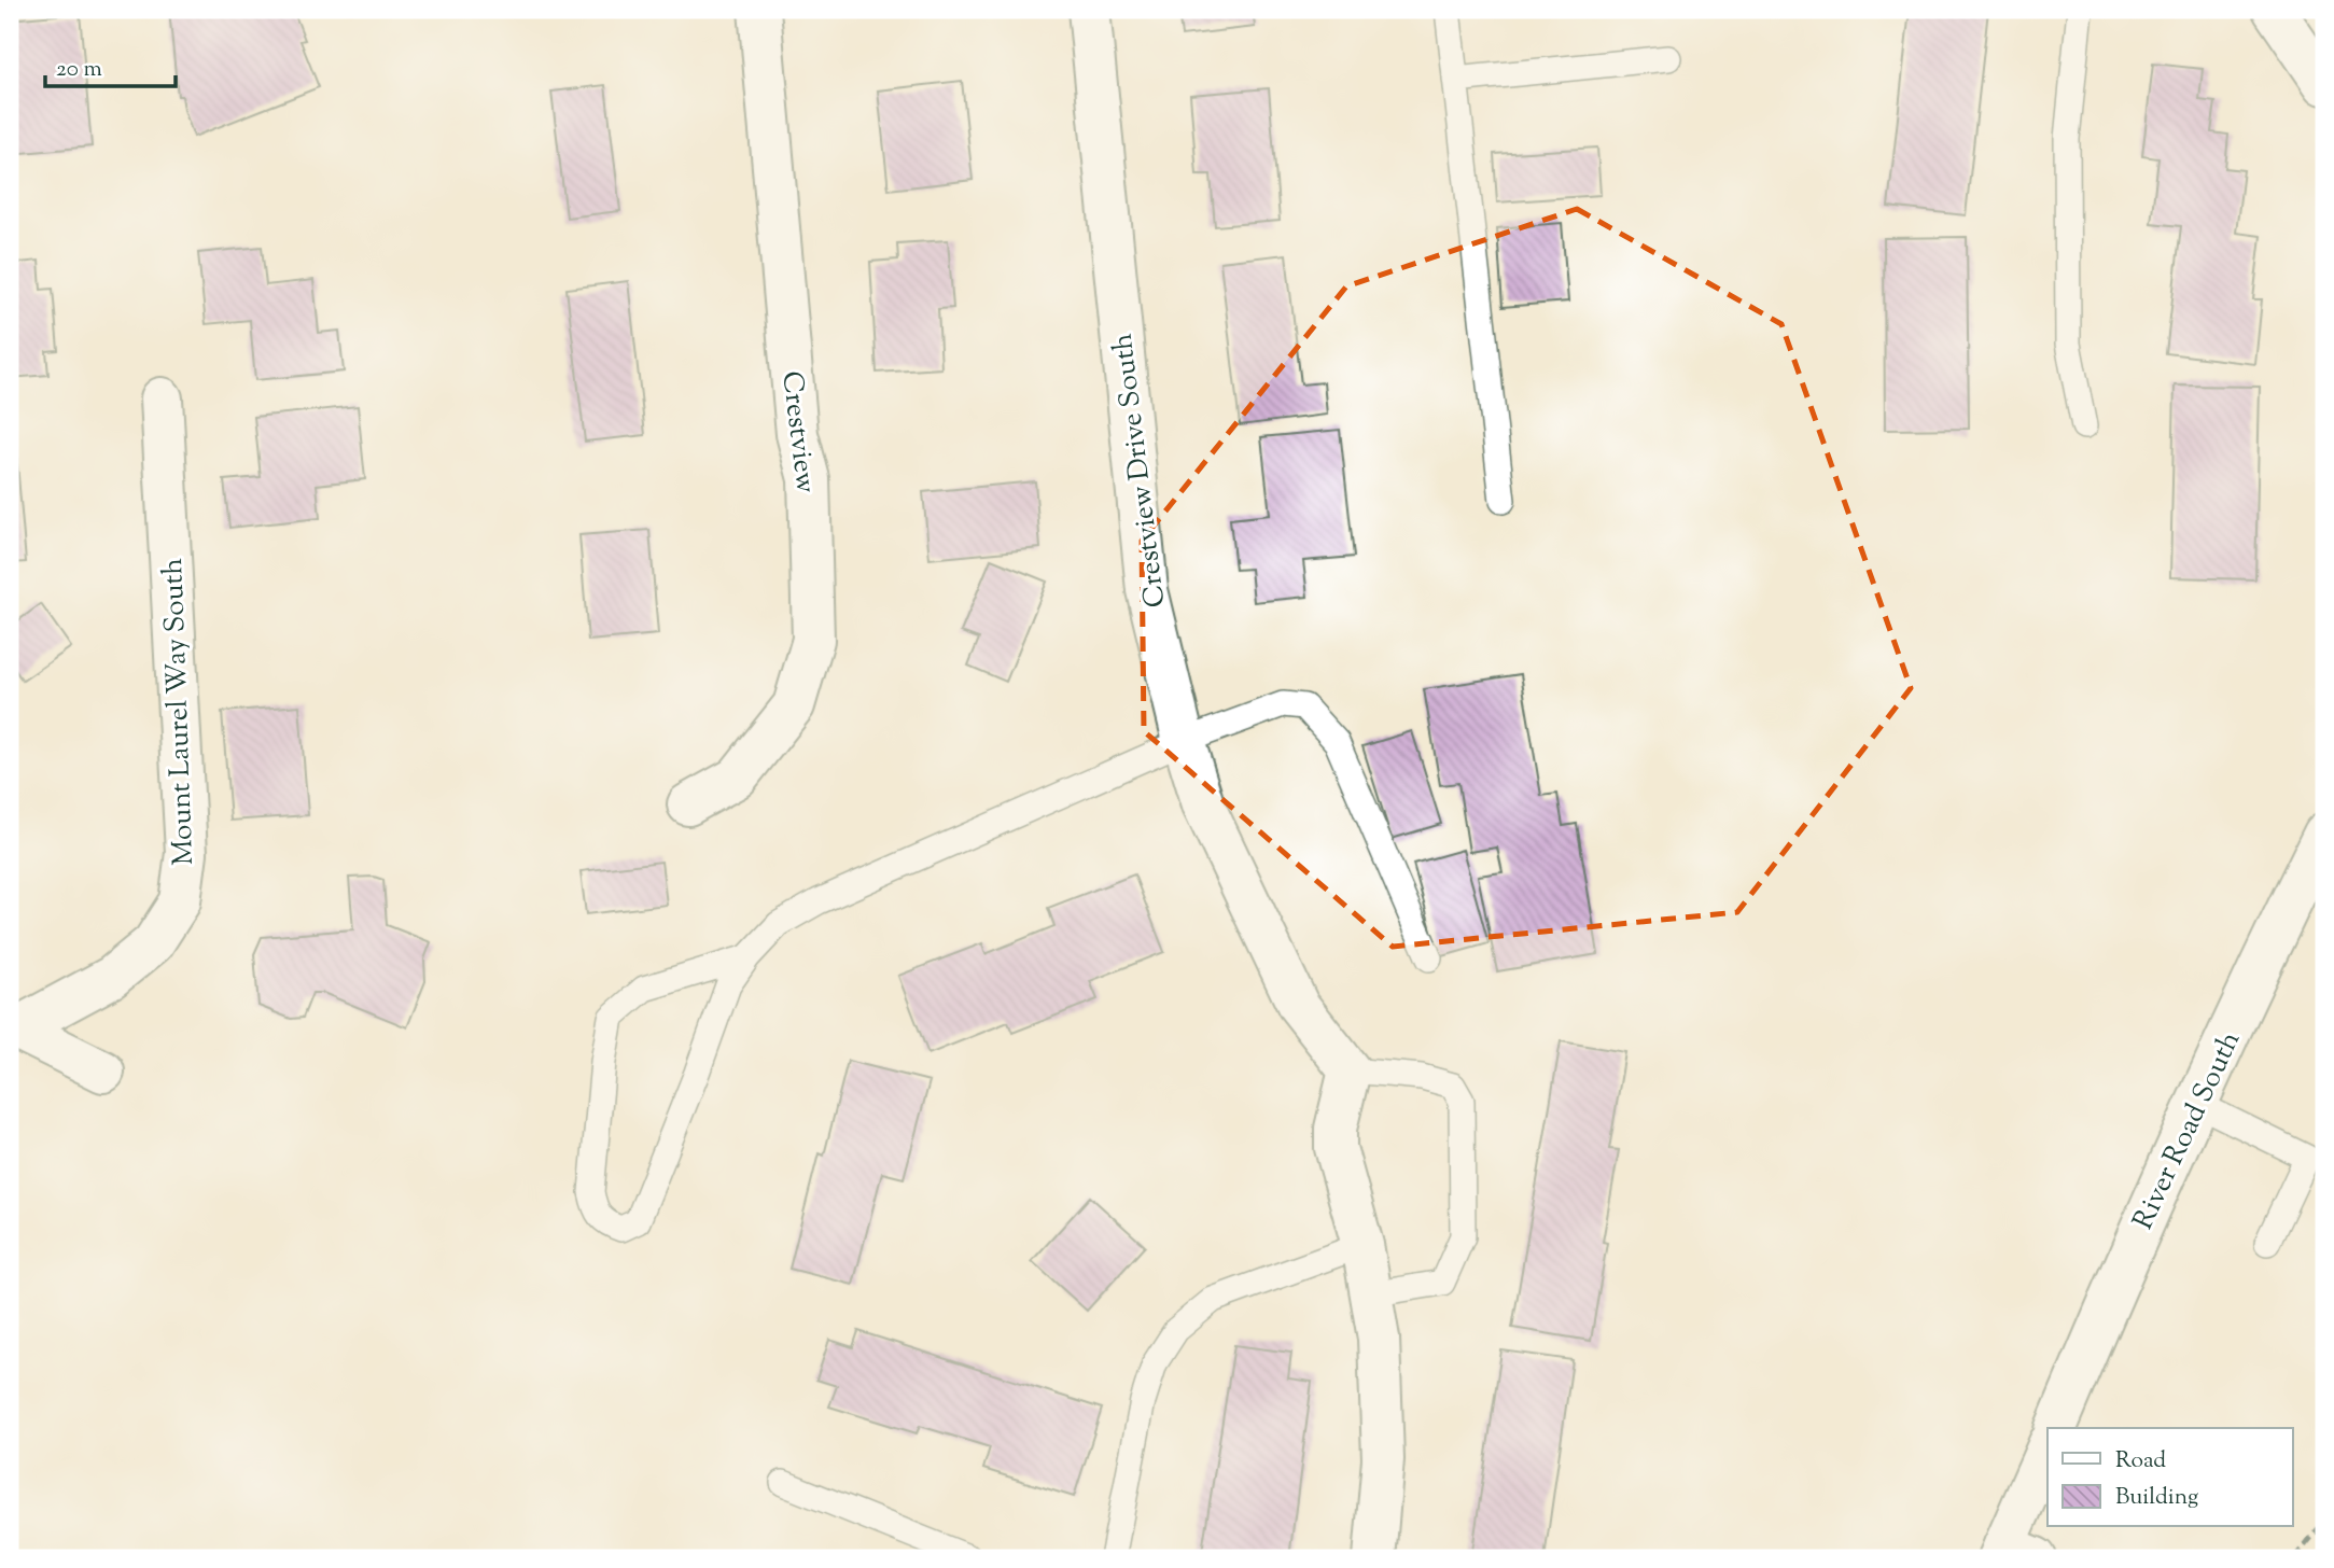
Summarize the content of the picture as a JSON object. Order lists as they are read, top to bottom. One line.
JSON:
{"streets":{"street":["Crestview","Crestview Drive South","Mount Laurel Way South","River Road South"]},"legend":["Road","Building"],"scale_bar":"20 m"}
